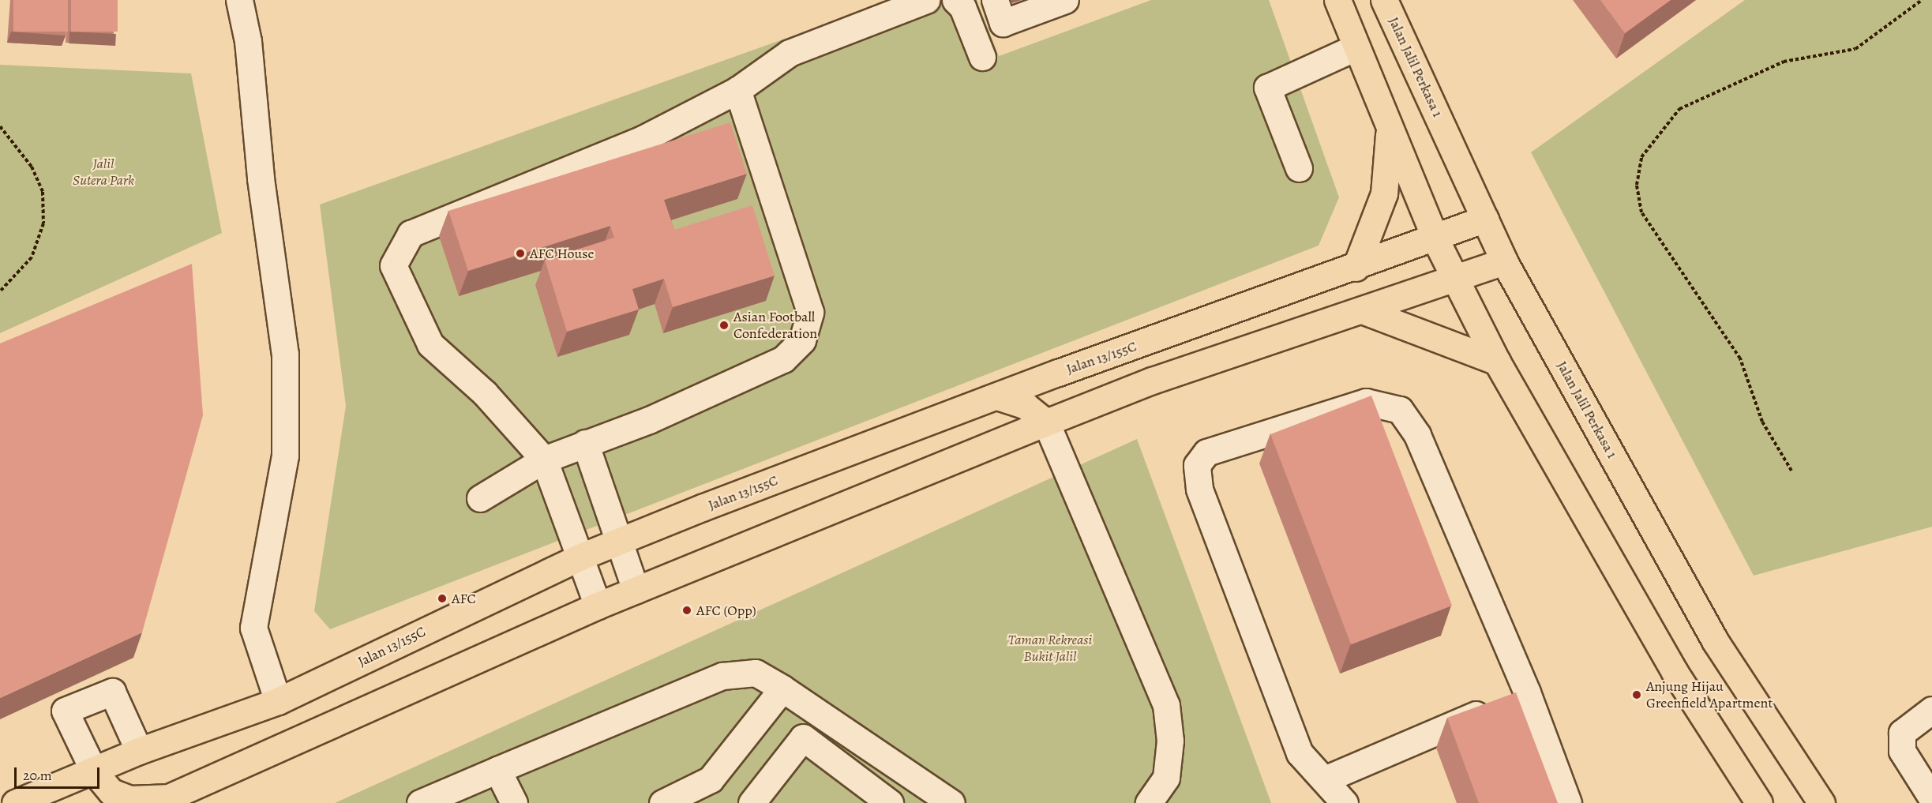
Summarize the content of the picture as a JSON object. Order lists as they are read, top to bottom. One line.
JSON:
{"streets":{"main road":["Jalan Jalil Perkasa 1","Jalan 13/155C"]},"crossings":[["Jalan Jalil Perkasa 1","Jalan 13/155C"]],"parks":["Jalil Sutera Park","Taman Rekreasi Bukit Jalil"],"places":["AFC House","Asian Football Confederation","AFC","AFC (Opp)","Anjung Hijau Greenfield Apartment"],"scale_bar":"20 m"}
